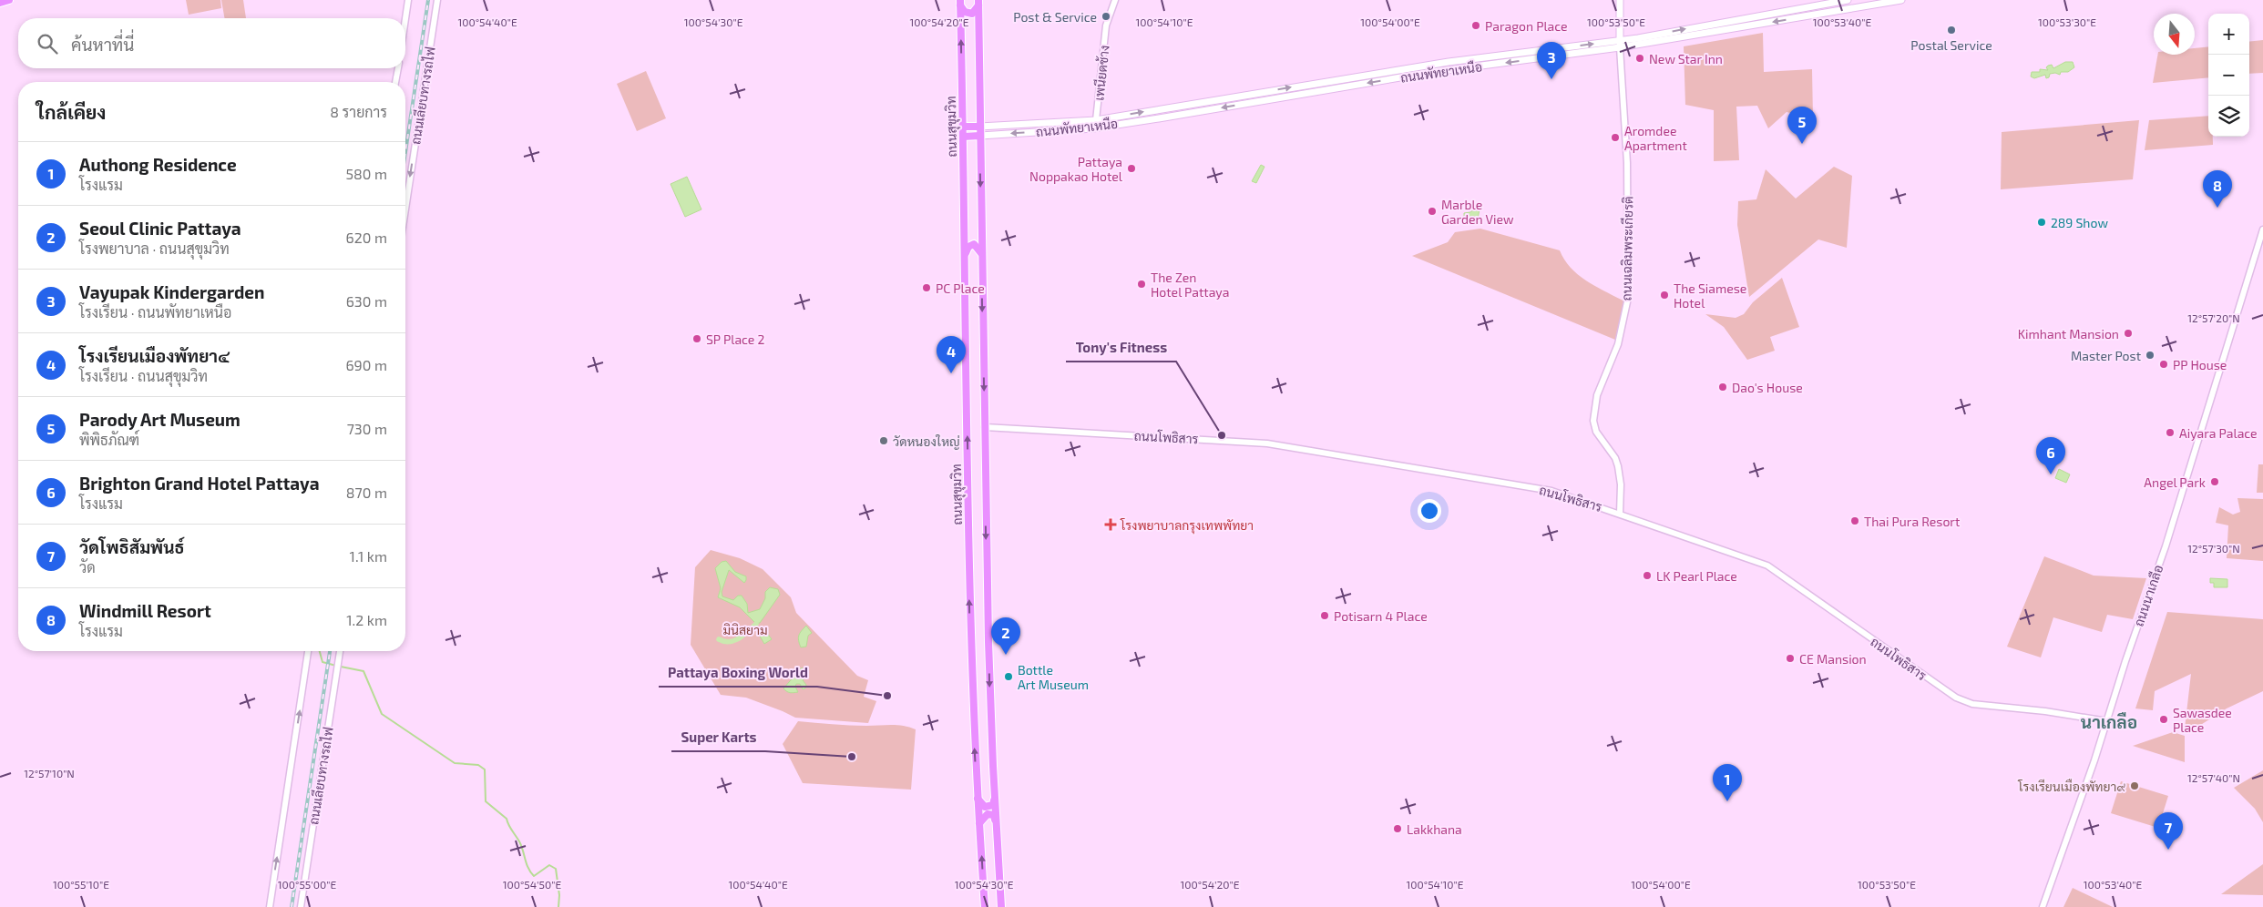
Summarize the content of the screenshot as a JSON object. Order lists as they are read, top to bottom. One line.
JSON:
{"streets":{"highway":["ถนนสุขุมวิท"],"main road":["ถนนพัทยาเหนือ","ถนนเฉลิมพระเกียรติ"],"street":["เพนียดช้าง","ถนนเลียบทางรถไฟ","ถนนโพธิสาร","ถนนนาเกลือ"]},"crossings":[["ถนนพัทยาเหนือ","เพนียดช้าง"],["ถนนพัทยาเหนือ","ถนนเฉลิมพระเกียรติ"],["ถนนเฉลิมพระเกียรติ","ถนนโพธิสาร"],["ถนนโพธิสาร","ถนนนาเกลือ"]],"one_way":["ถนนเลียบทางรถไฟ"],"districts":["นาเกลือ"],"parks":["มินิสยาม"],"places":{"other":["Post & Service","Paragon Place","Postal Service","New Star Inn","Aromdee Apartment","Pattaya Noppakao Hotel","Marble Garden View","289 Show","The Zen Hotel Pattaya","PC Place","The Siamese Hotel","Kimhant Mansion","SP Place 2","Master Post","PP House","Dao's House","Aiyara Palace","Tony's Fitness","วัดหนองใหญ่","Angel Park","Thai Pura Resort","LK Pearl Place","Potisarn 4 Place","CE Mansion","Bottle Art Museum","Pattaya Boxing World","Sawasdee Place","Super Karts","โรงเรียนเมืองพัทยา๙","Lakkhana"],"health":["โรงพยาบาลกรุงเทพพัทยา"]},"north":"bottom","page":{"map_buttons":["+","−"],"search":"ค้นหาที่นี่","pins":["3","5","8","4","6","2","1","7"],"heading":["ใกล้เคียง","8 รายการ"],"list":[{"mark":"1","name":"Authong Residence","note":"โรงแรม","value":"580 m"},{"mark":"2","name":"Seoul Clinic Pattaya","note":"โรงพยาบาล · ถนนสุขุมวิท","value":"620 m"},{"mark":"3","name":"Vayupak Kindergarden","note":"โรงเรียน · ถนนพัทยาเหนือ","value":"630 m"},{"mark":"4","name":"โรงเรียนเมืองพัทยา๔","note":"โรงเรียน · ถนนสุขุมวิท","value":"690 m"},{"mark":"5","name":"Parody Art Museum","note":"พิพิธภัณฑ์","value":"730 m"},{"mark":"6","name":"Brighton Grand Hotel Pattaya","note":"โรงแรม","value":"870 m"},{"mark":"7","name":"วัดโพธิสัมพันธ์","note":"วัด","value":"1.1 km"},{"mark":"8","name":"Windmill Resort","note":"โรงแรม","value":"1.2 km"}]},"coordinates":["100°54'40\"E","100°54'30\"E","100°54'20\"E","100°54'10\"E","100°54'00\"E","100°53'50\"E","100°53'40\"E","100°53'30\"E","12°57'20\"N","12°57'30\"N","12°57'10\"N","12°57'40\"N","100°55'10\"E","100°55'00\"E","100°54'50\"E"]}
